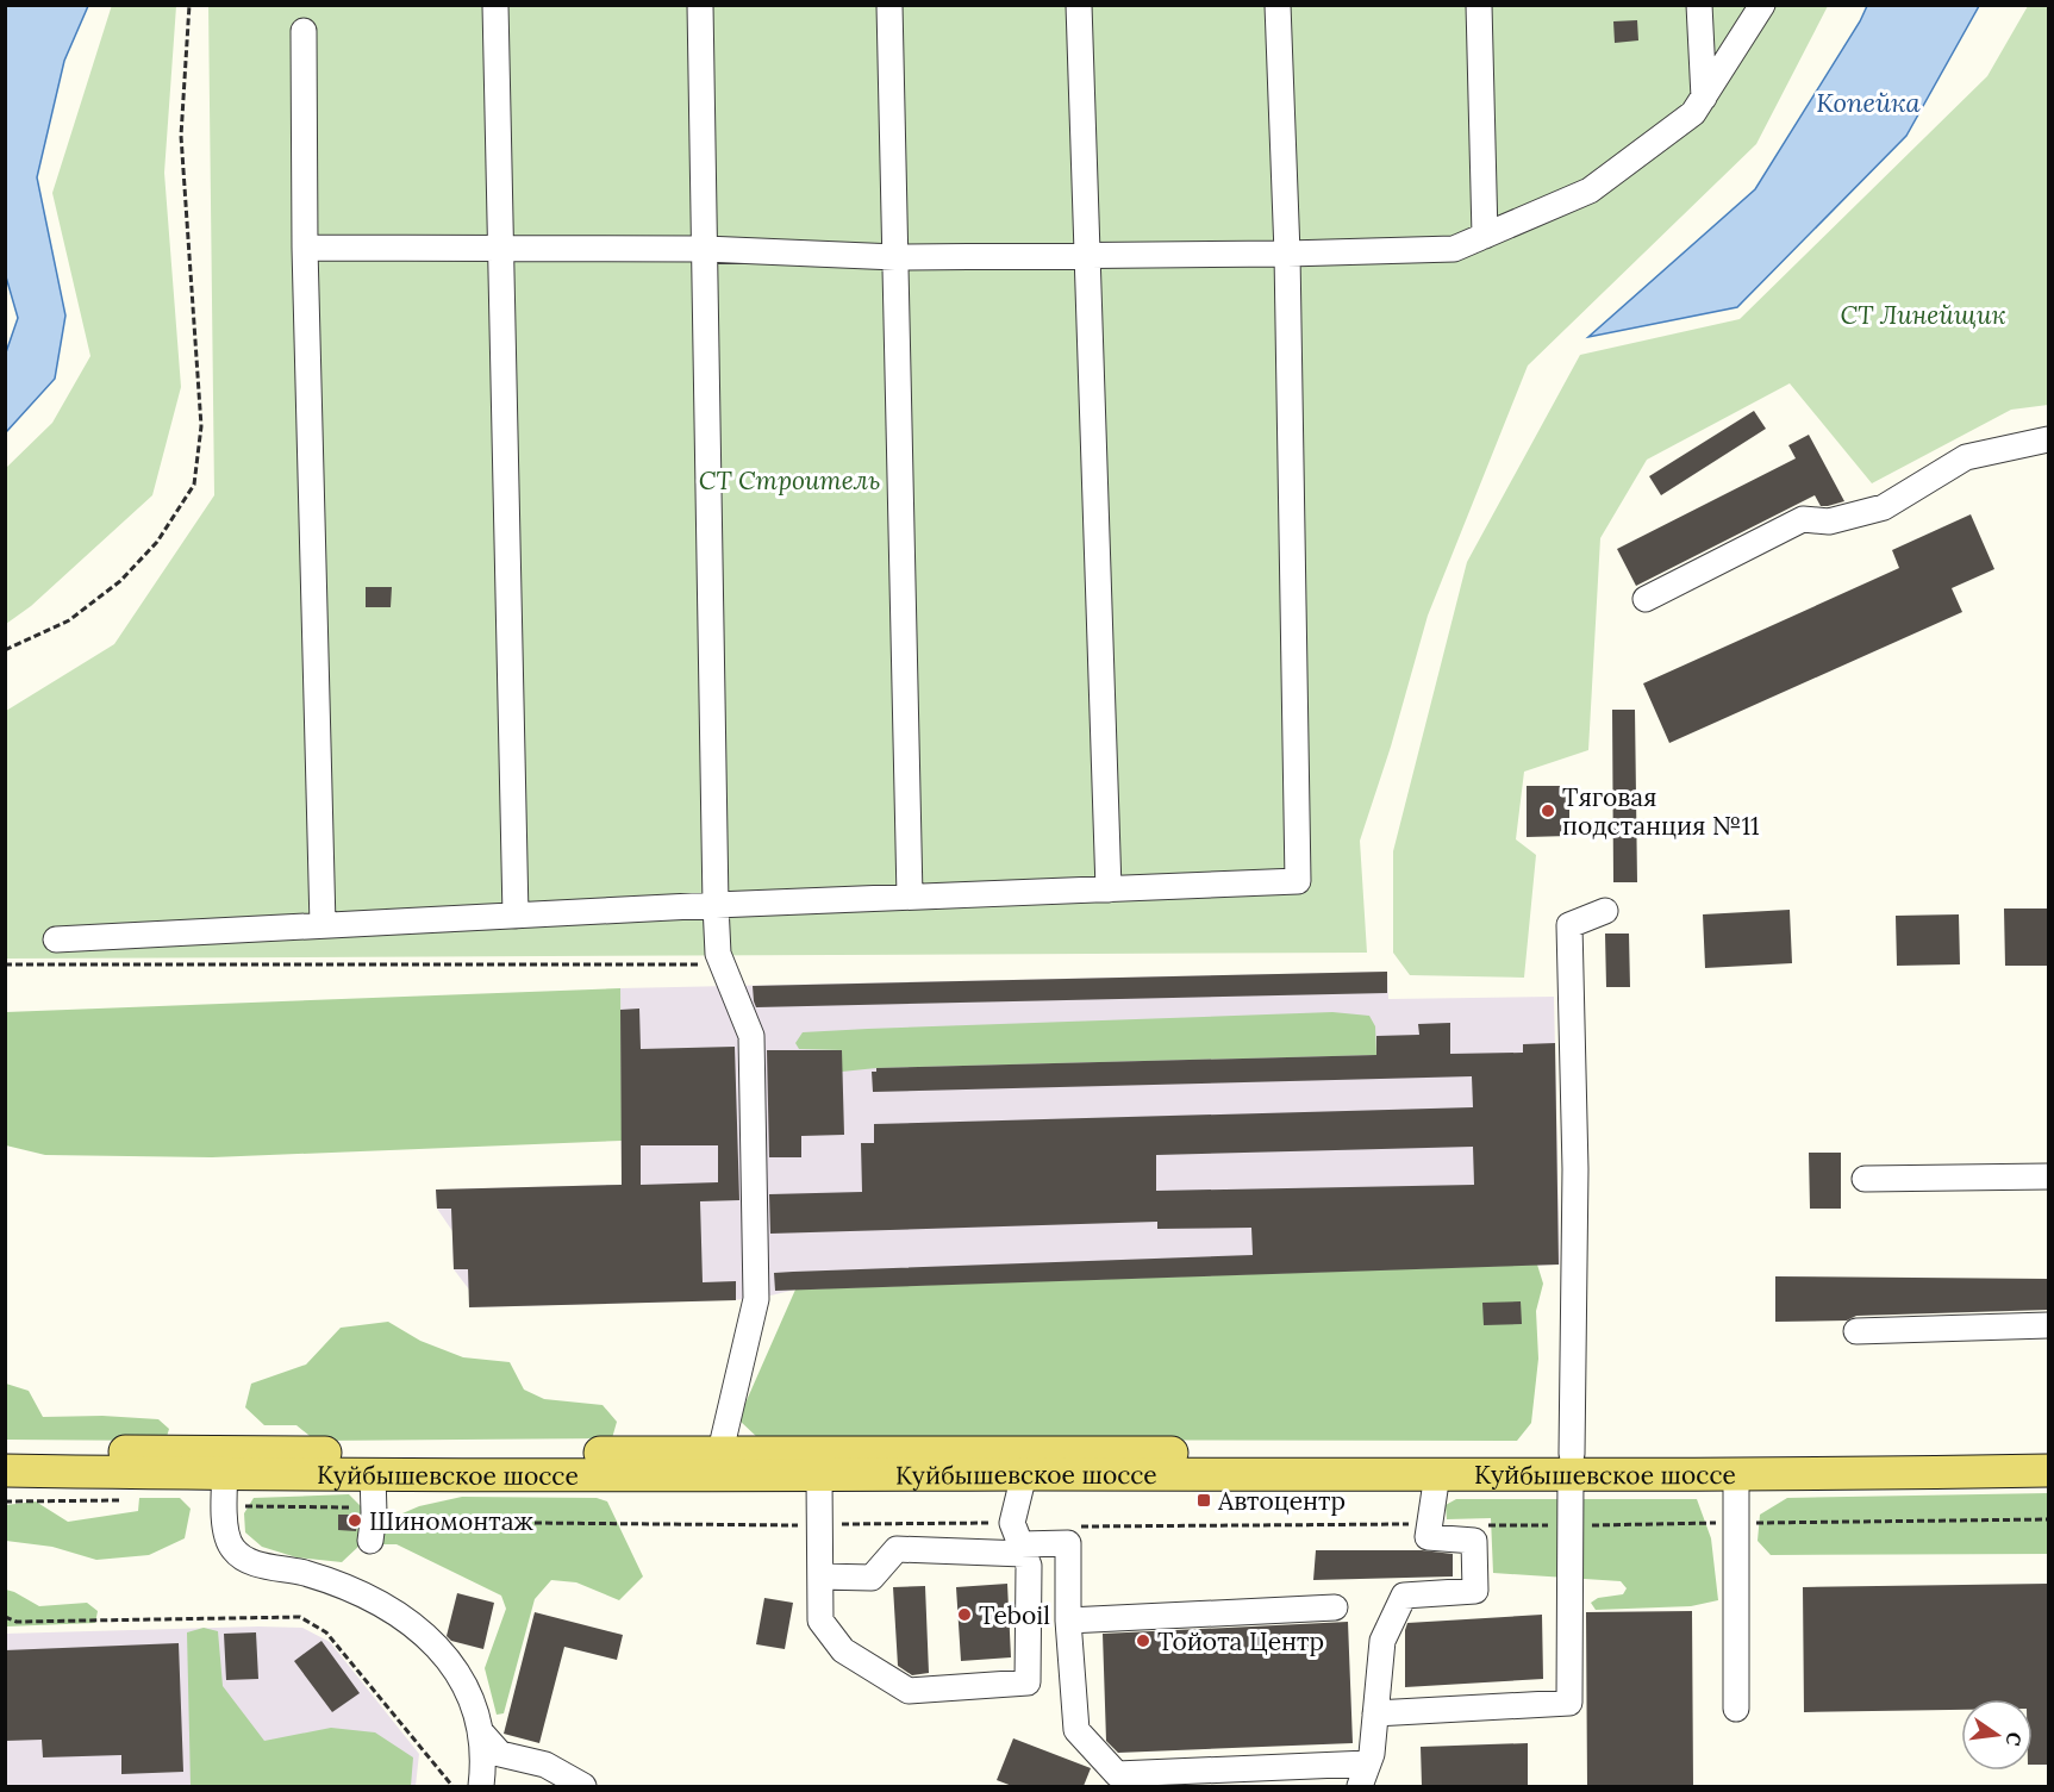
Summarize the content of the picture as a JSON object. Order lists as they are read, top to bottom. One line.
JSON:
{"streets":{"main road":["Куйбышевское шоссе"]},"water":["Копейка"],"parks":["СТ Линейщик","СТ Строитель"],"places":{"other":["Тяговая подстанция №11","Шиномонтаж","Teboil","Тойота Центр"],"transit":["Автоцентр"]},"north":"right"}
